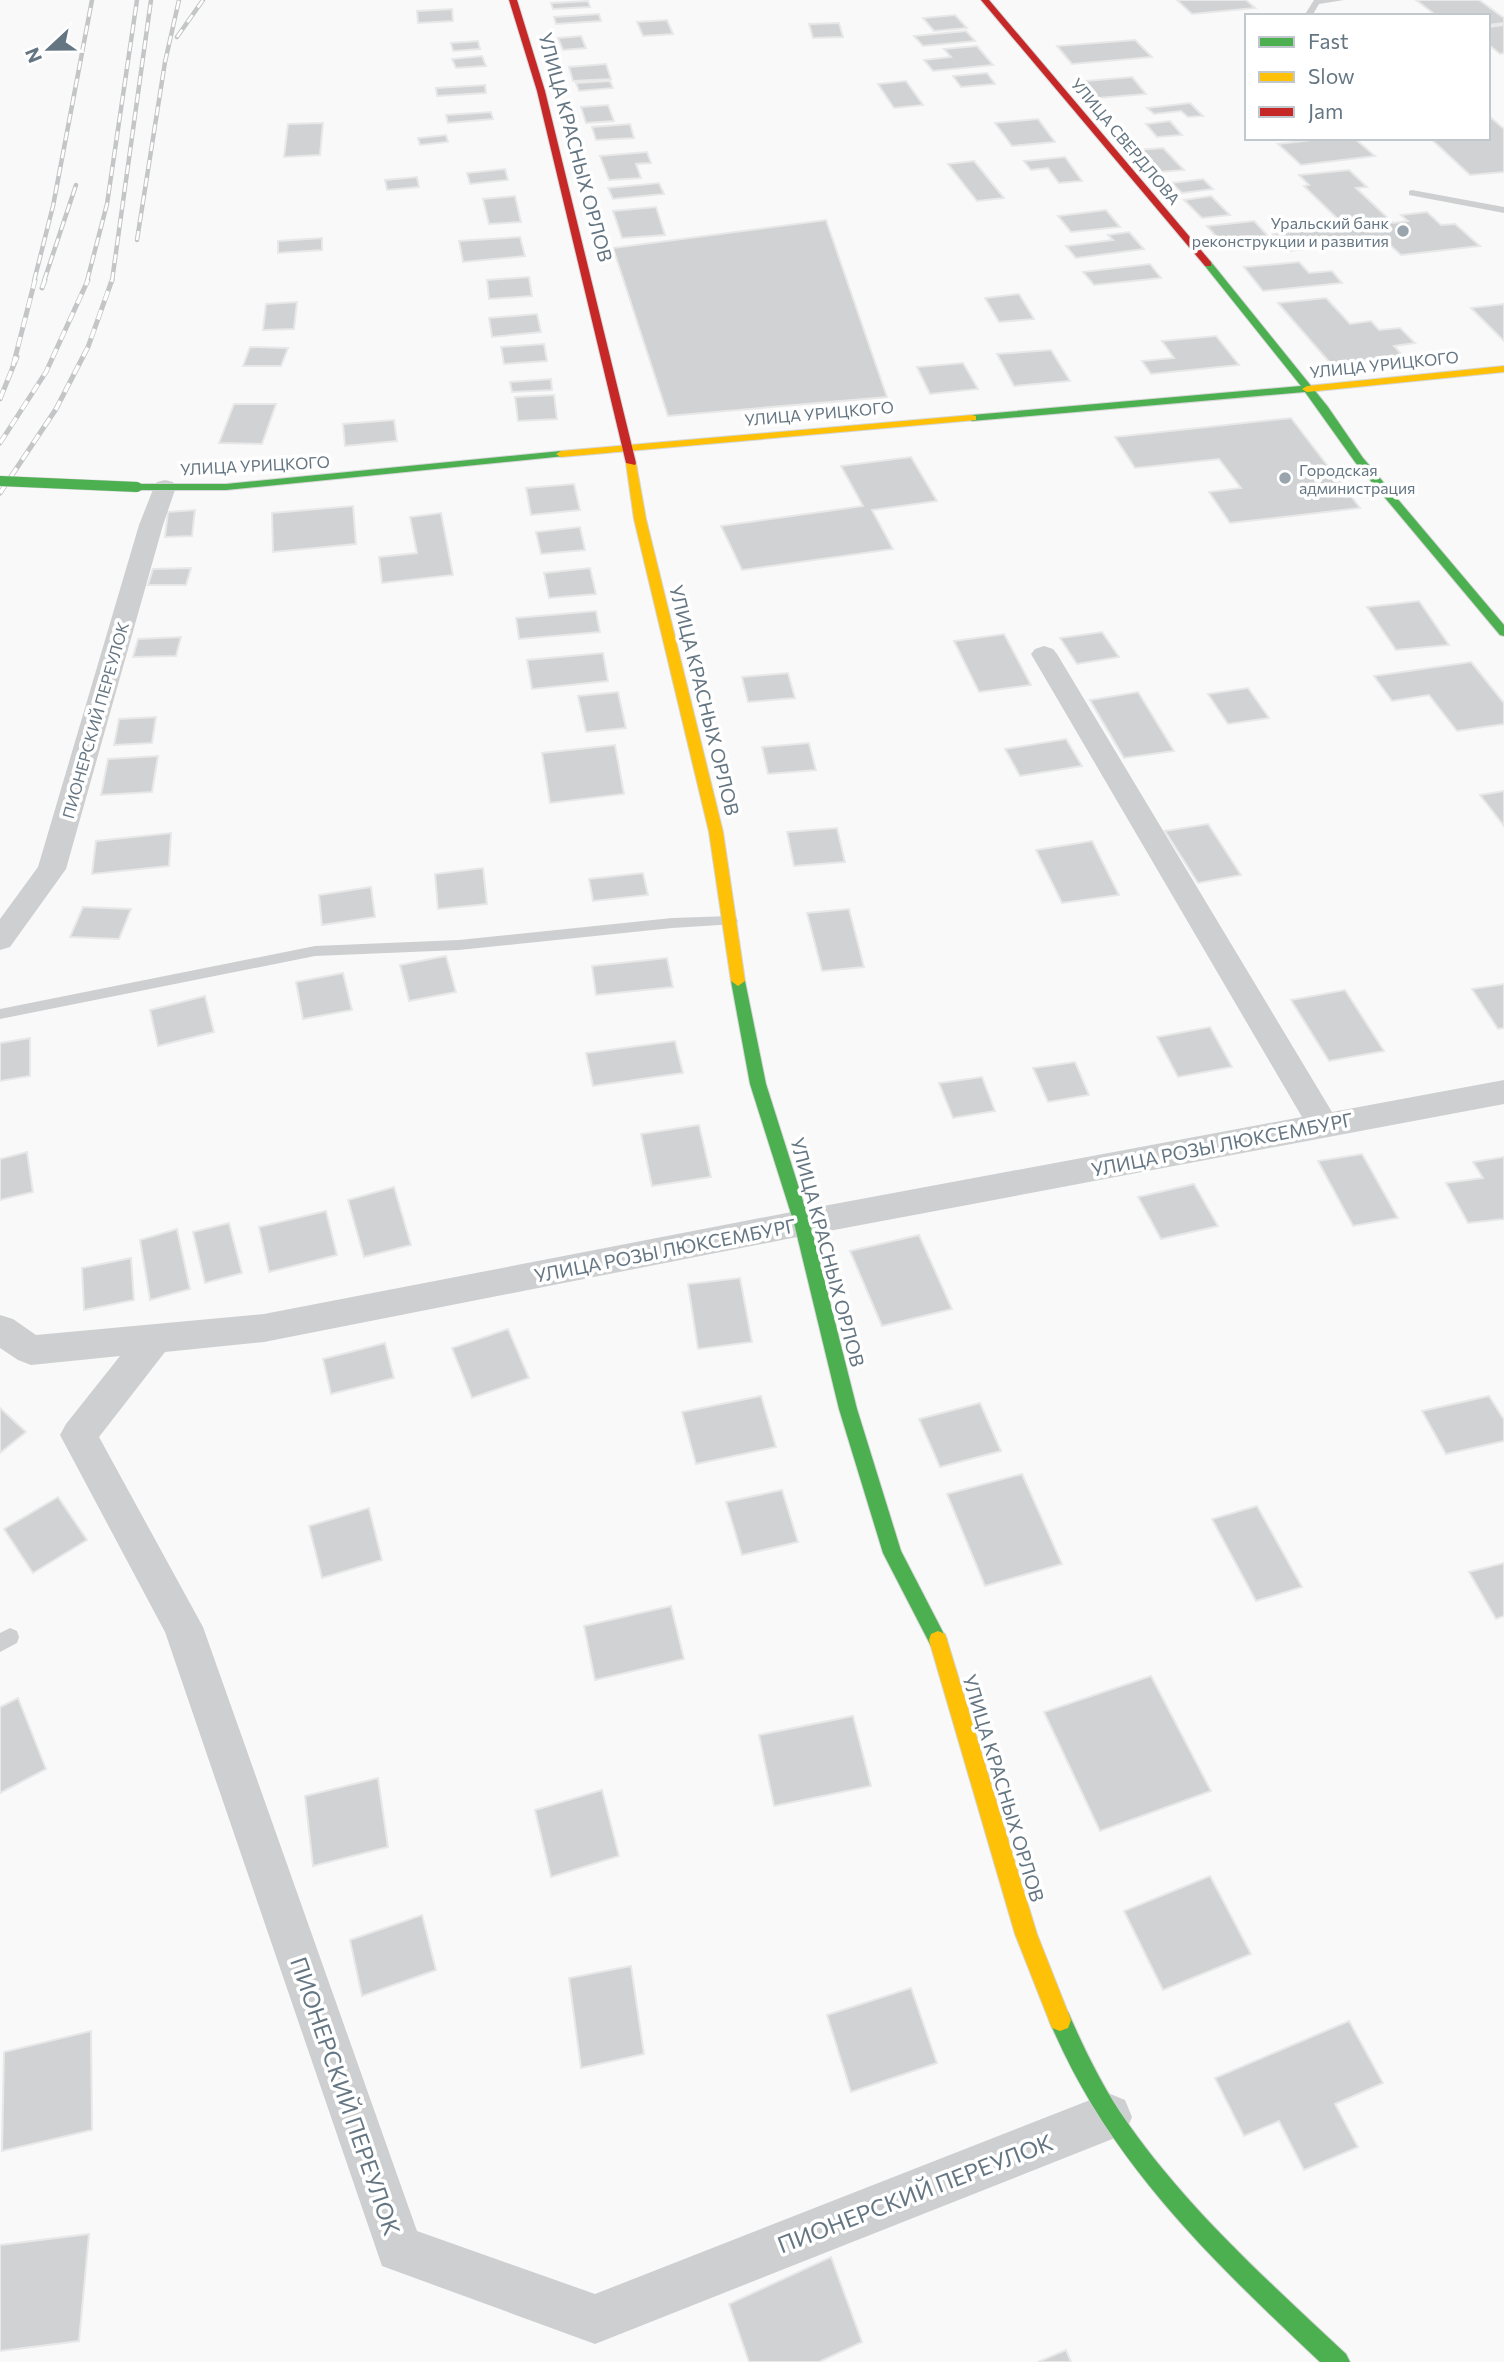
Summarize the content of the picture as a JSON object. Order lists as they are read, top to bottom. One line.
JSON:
{"streets":{"main road":["УЛИЦА СВЕРДЛОВА","УЛИЦА КРАСНЫХ ОРЛОВ","УЛИЦА УРИЦКОГО"],"street":["ПИОНЕРСКИЙ ПЕРЕУЛОК","УЛИЦА РОЗЫ ЛЮКСЕМБУРГ"]},"crossings":[["УЛИЦА СВЕРДЛОВА","УЛИЦА УРИЦКОГО"],["УЛИЦА КРАСНЫХ ОРЛОВ","УЛИЦА УРИЦКОГО"],["УЛИЦА КРАСНЫХ ОРЛОВ","ПИОНЕРСКИЙ ПЕРЕУЛОК"],["УЛИЦА КРАСНЫХ ОРЛОВ","УЛИЦА РОЗЫ ЛЮКСЕМБУРГ"],["УЛИЦА УРИЦКОГО","ПИОНЕРСКИЙ ПЕРЕУЛОК"],["ПИОНЕРСКИЙ ПЕРЕУЛОК","УЛИЦА РОЗЫ ЛЮКСЕМБУРГ"]],"places":["Уральский банк реконструкции и развития","Городская администрация"],"legend":["Fast","Slow","Jam"],"north":"left"}
